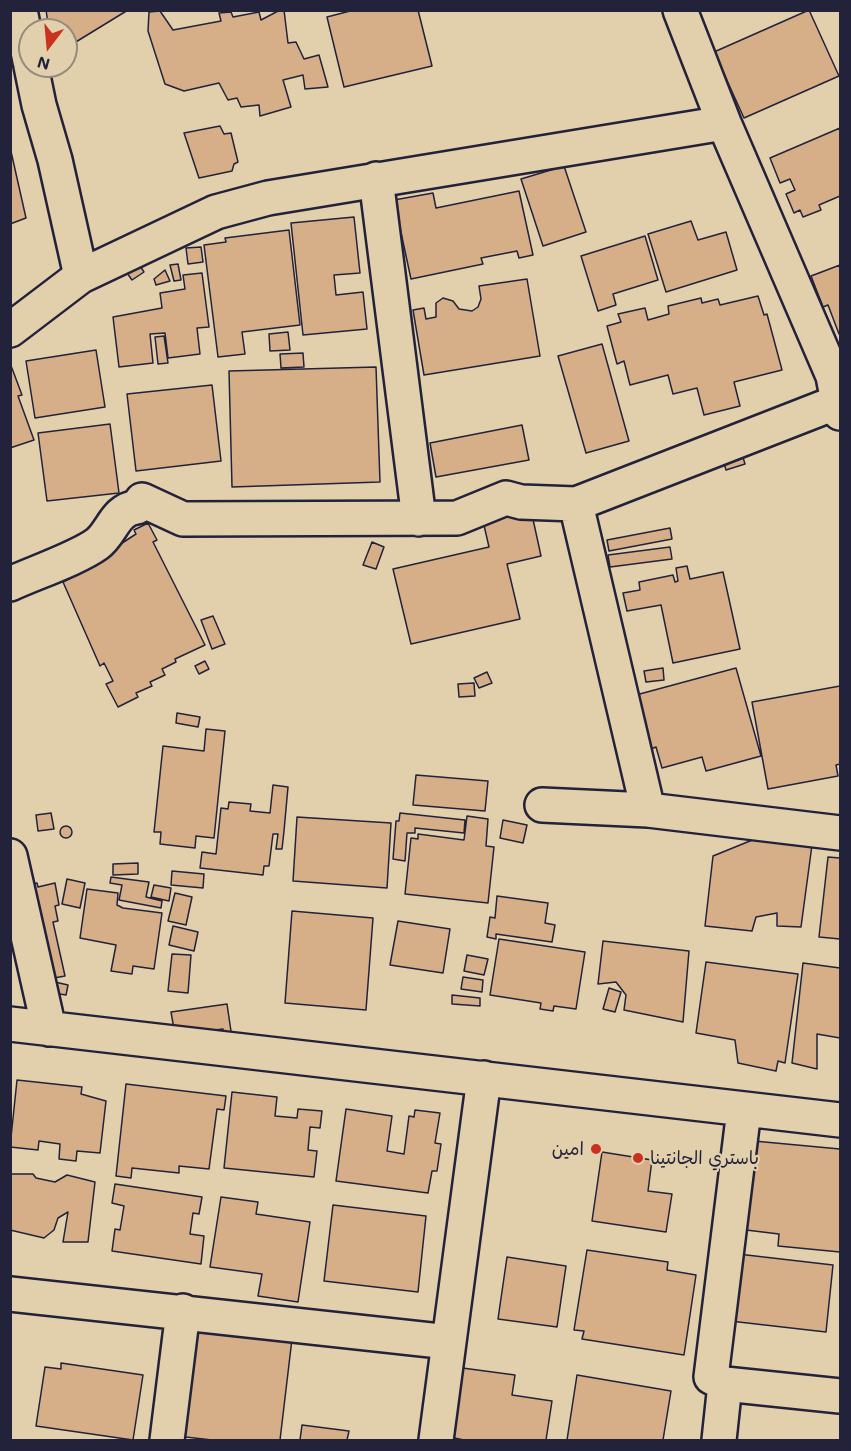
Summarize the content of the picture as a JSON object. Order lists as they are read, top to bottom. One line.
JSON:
{"places":["امين","باستري الجانتينا"],"north":"bottom"}
